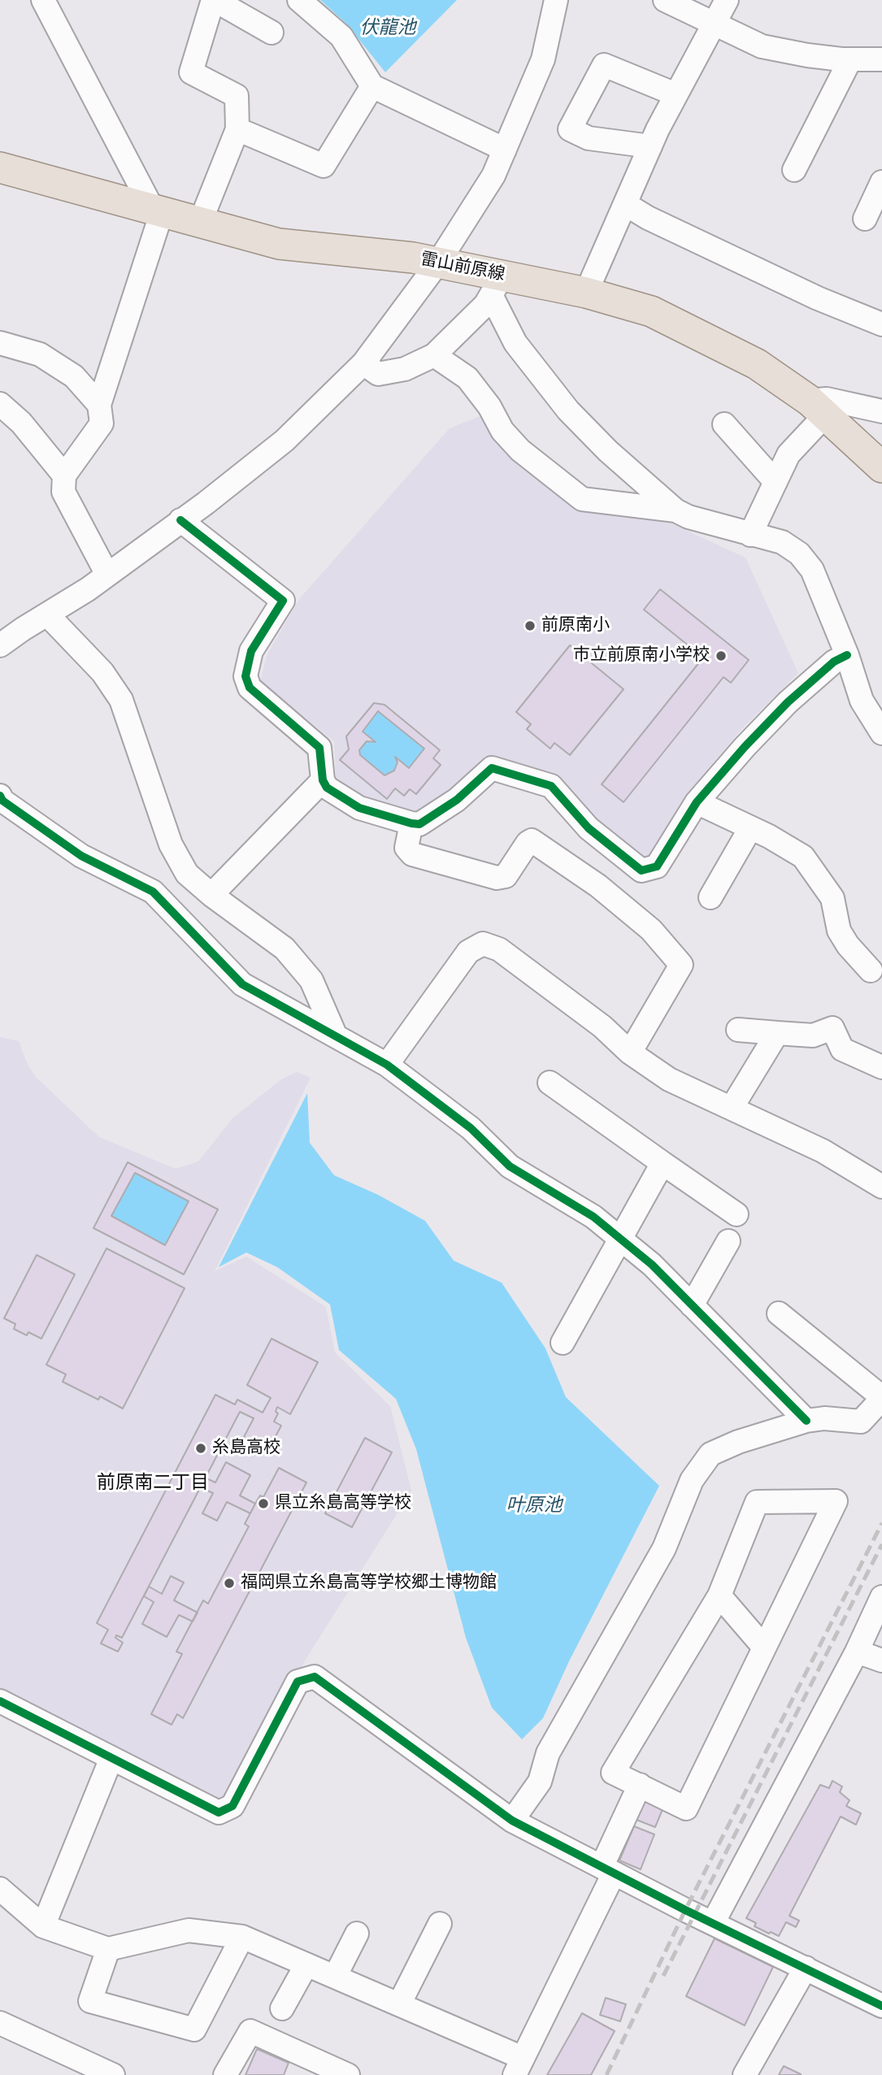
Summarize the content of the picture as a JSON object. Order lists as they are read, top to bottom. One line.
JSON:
{"streets":{"main road":["雷山前原線"]},"districts":["前原南二丁目"],"water":["伏龍池","叶原池"],"places":["前原南小","市立前原南小学校","糸島高校","県立糸島高等学校","福岡県立糸島高等学校郷土博物館"]}
